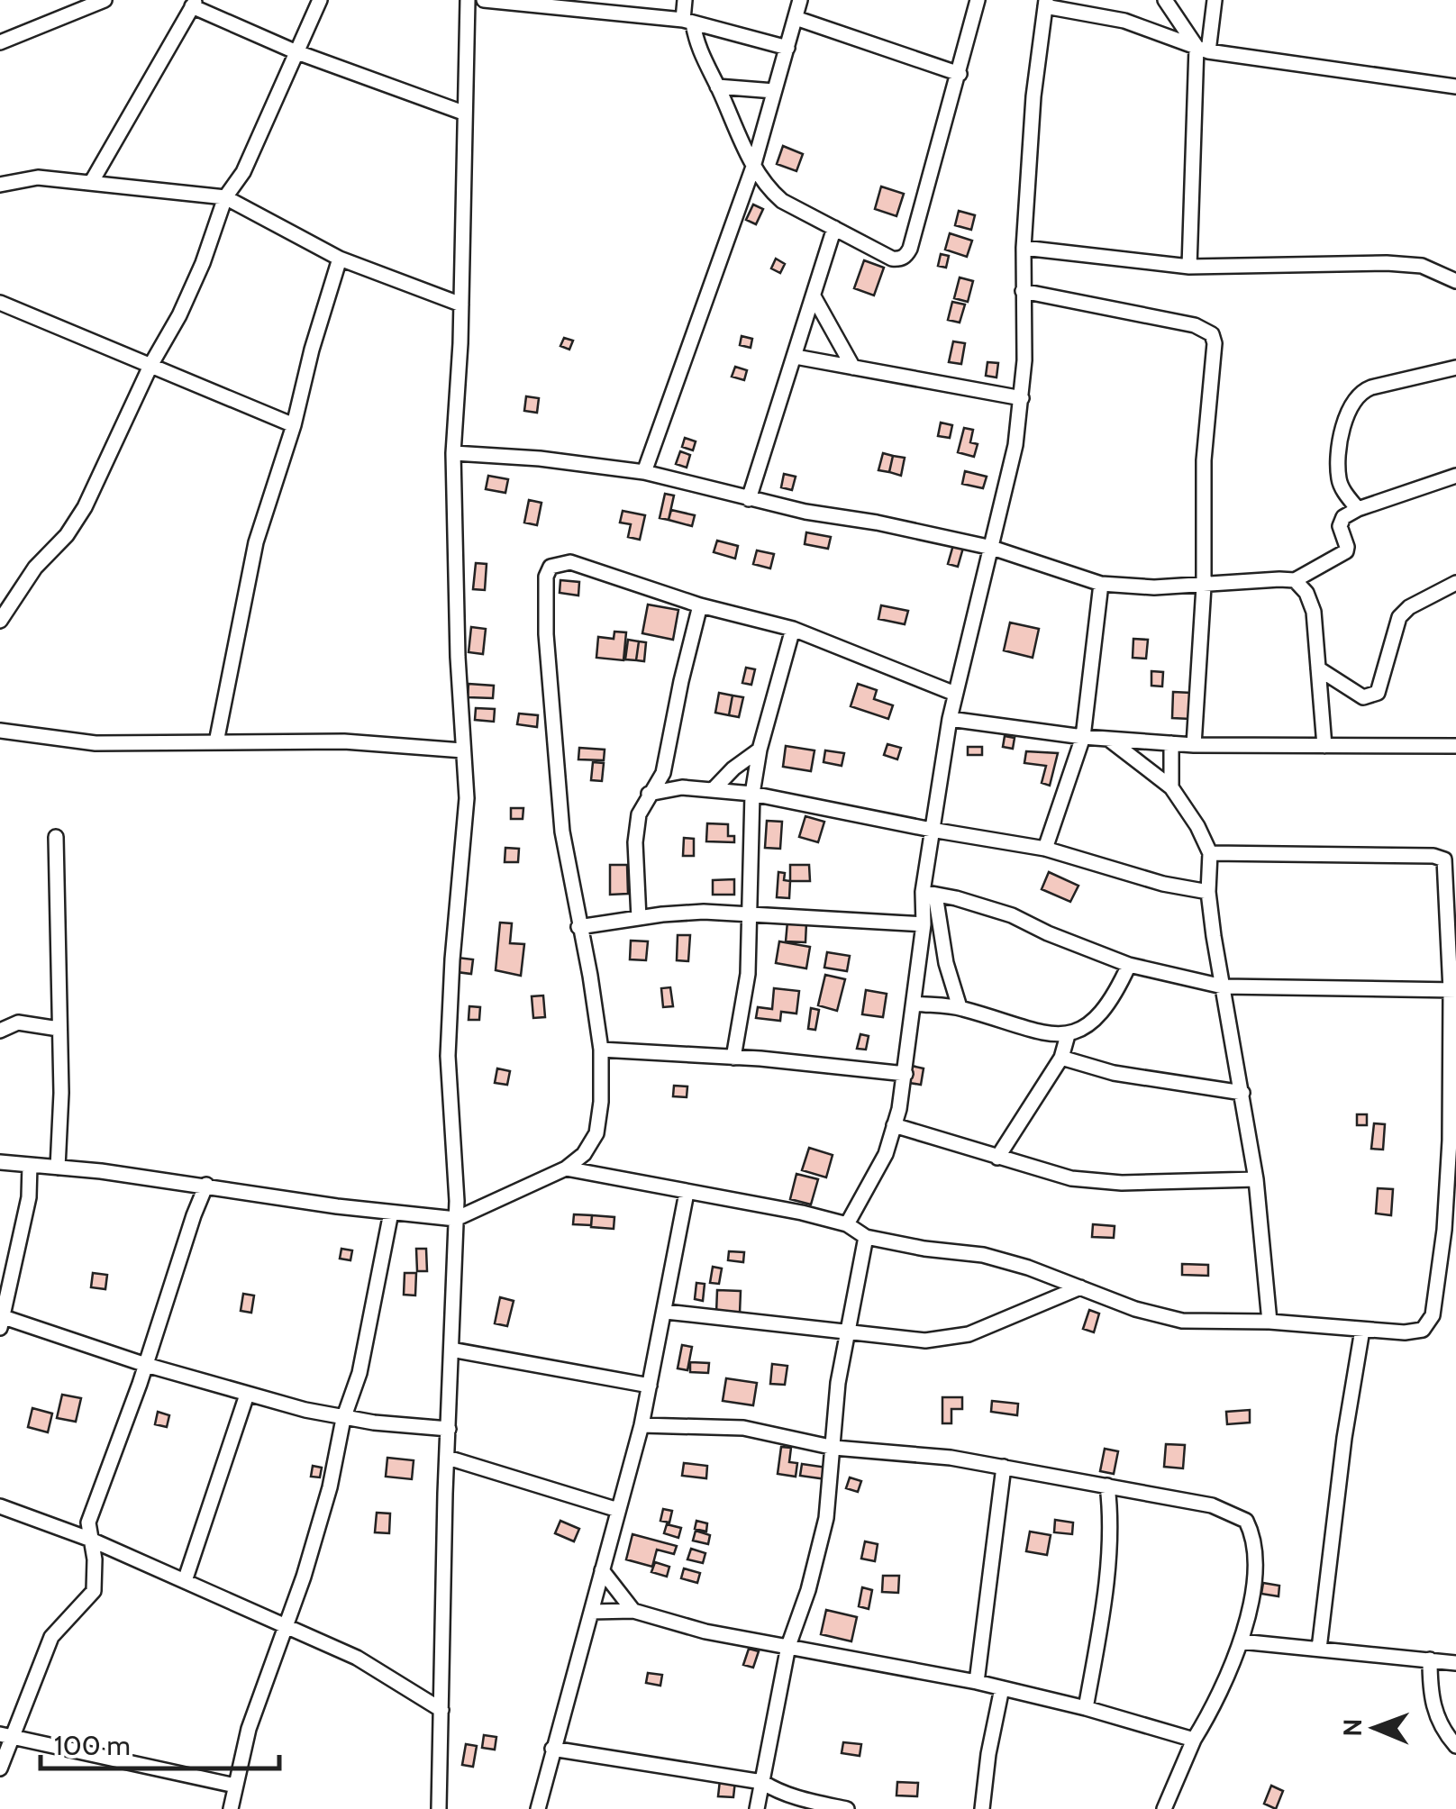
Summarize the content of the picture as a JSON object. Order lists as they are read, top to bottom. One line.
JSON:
{"scale_bar":"100 m","north":"left"}
